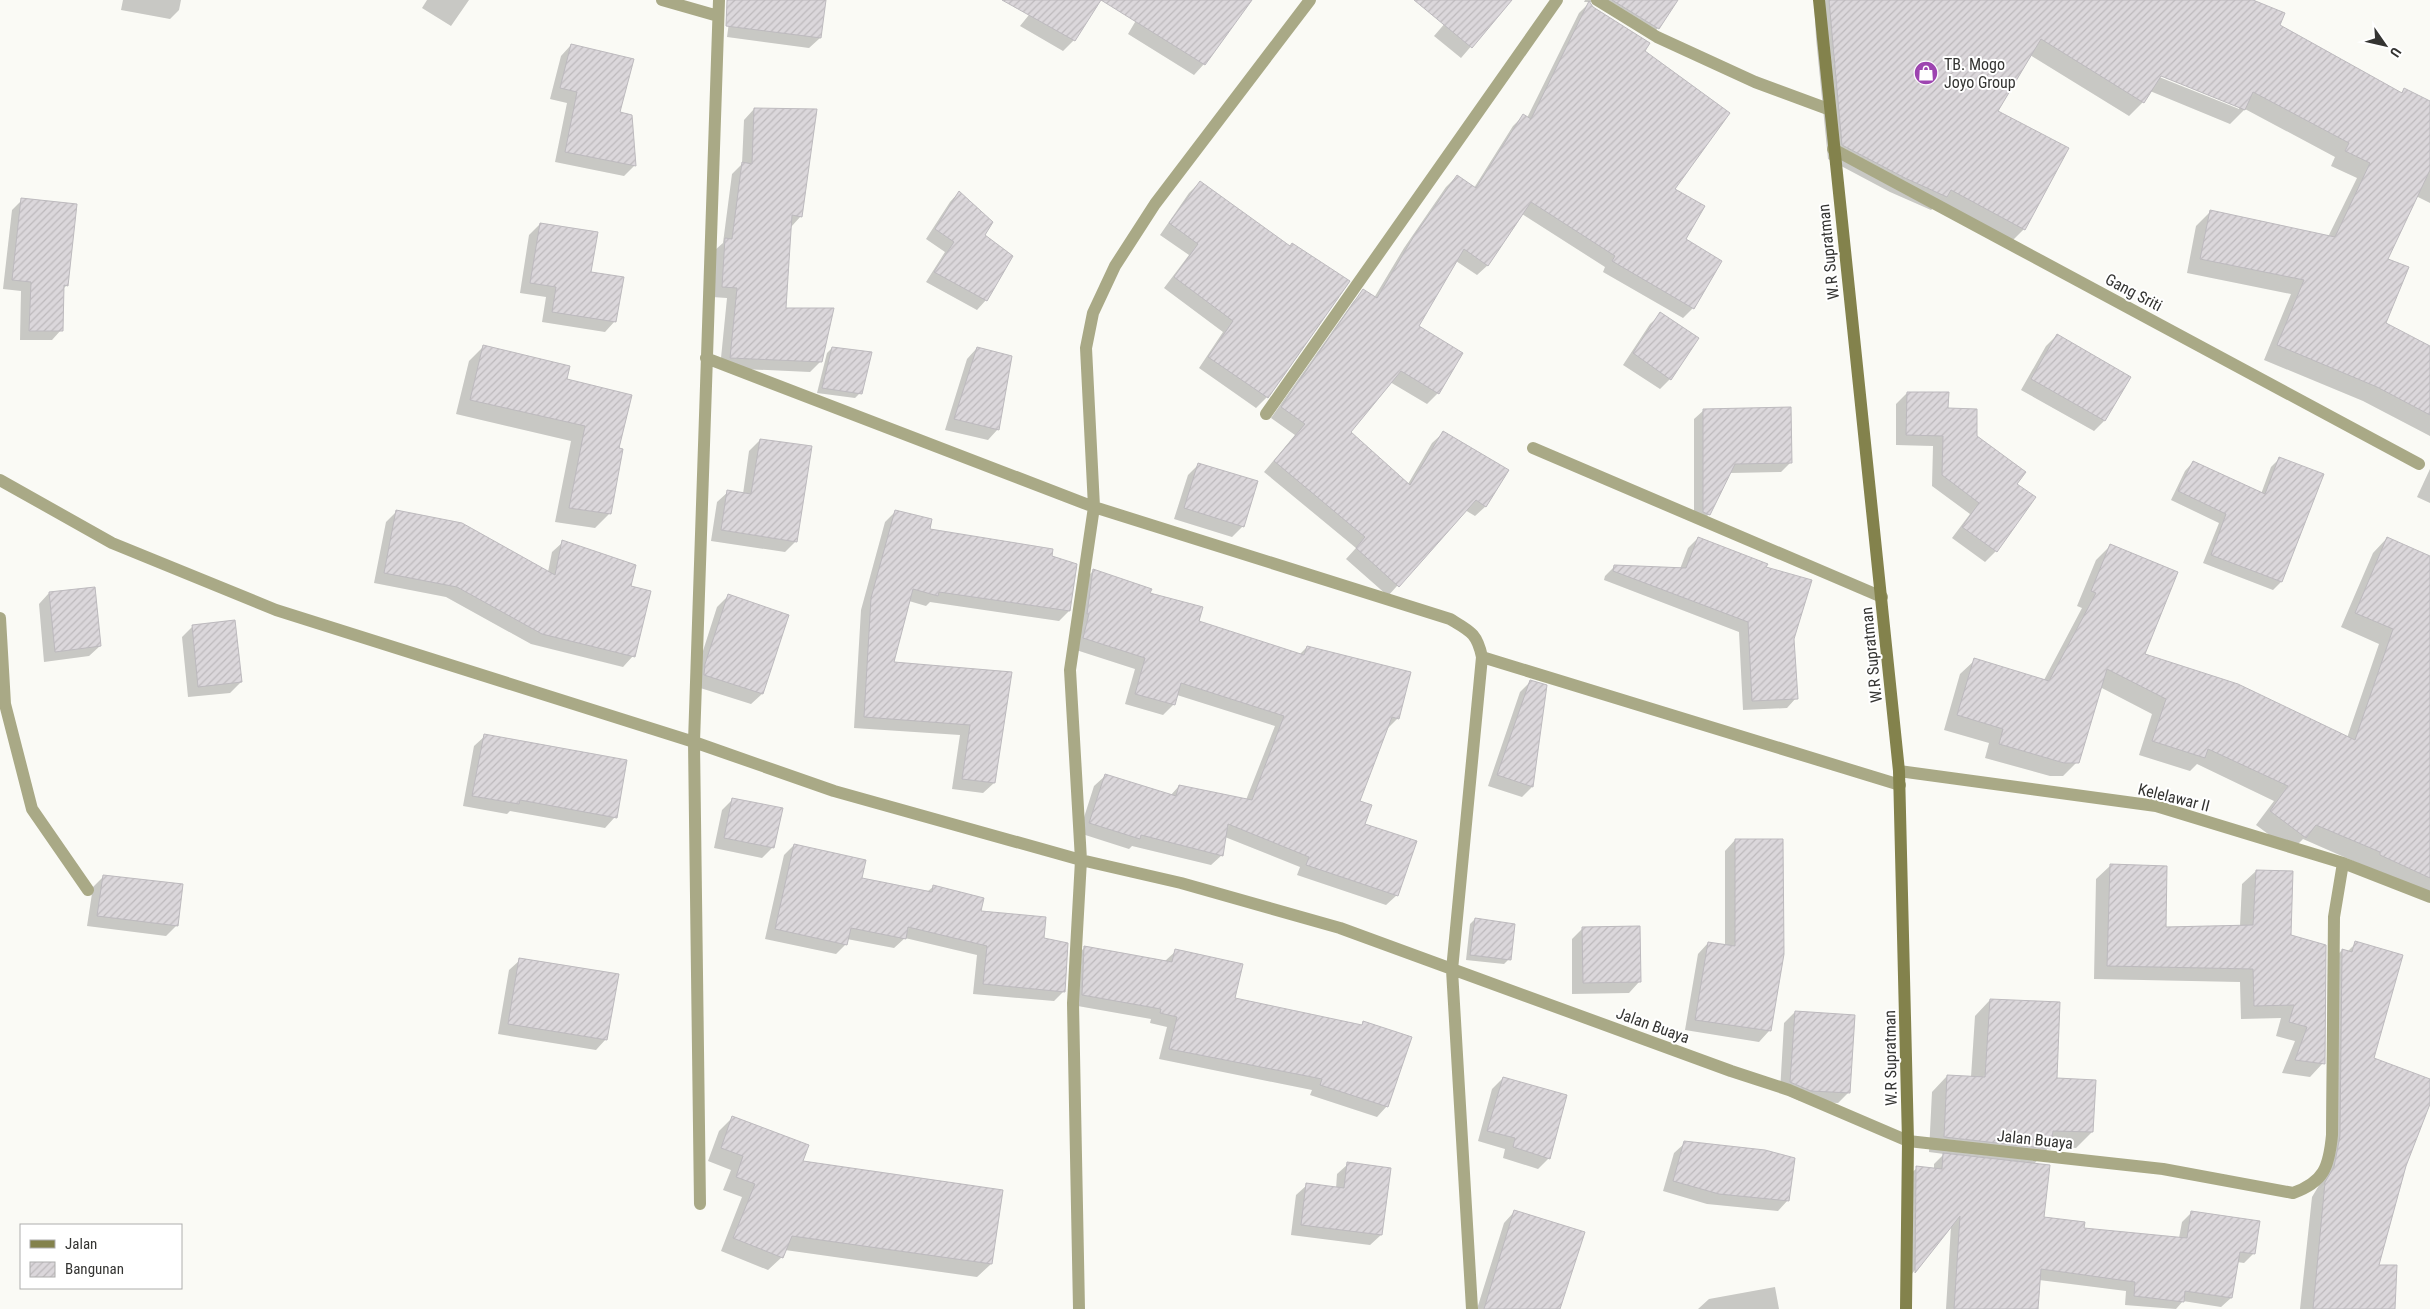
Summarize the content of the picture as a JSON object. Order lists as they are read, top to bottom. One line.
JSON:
{"streets":{"street":["W.R Supratman","Gang Sriti","Kelelawar II","Jalan Buaya"]},"crossings":[["W.R Supratman","Gang Sriti"],["W.R Supratman","Kelelawar II"],["W.R Supratman","Jalan Buaya"],["Kelelawar II","Jalan Buaya"]],"places":{"shop":["TB. Mogo Joyo Group"]},"legend":["Jalan","Bangunan"],"north":"bottom right"}
